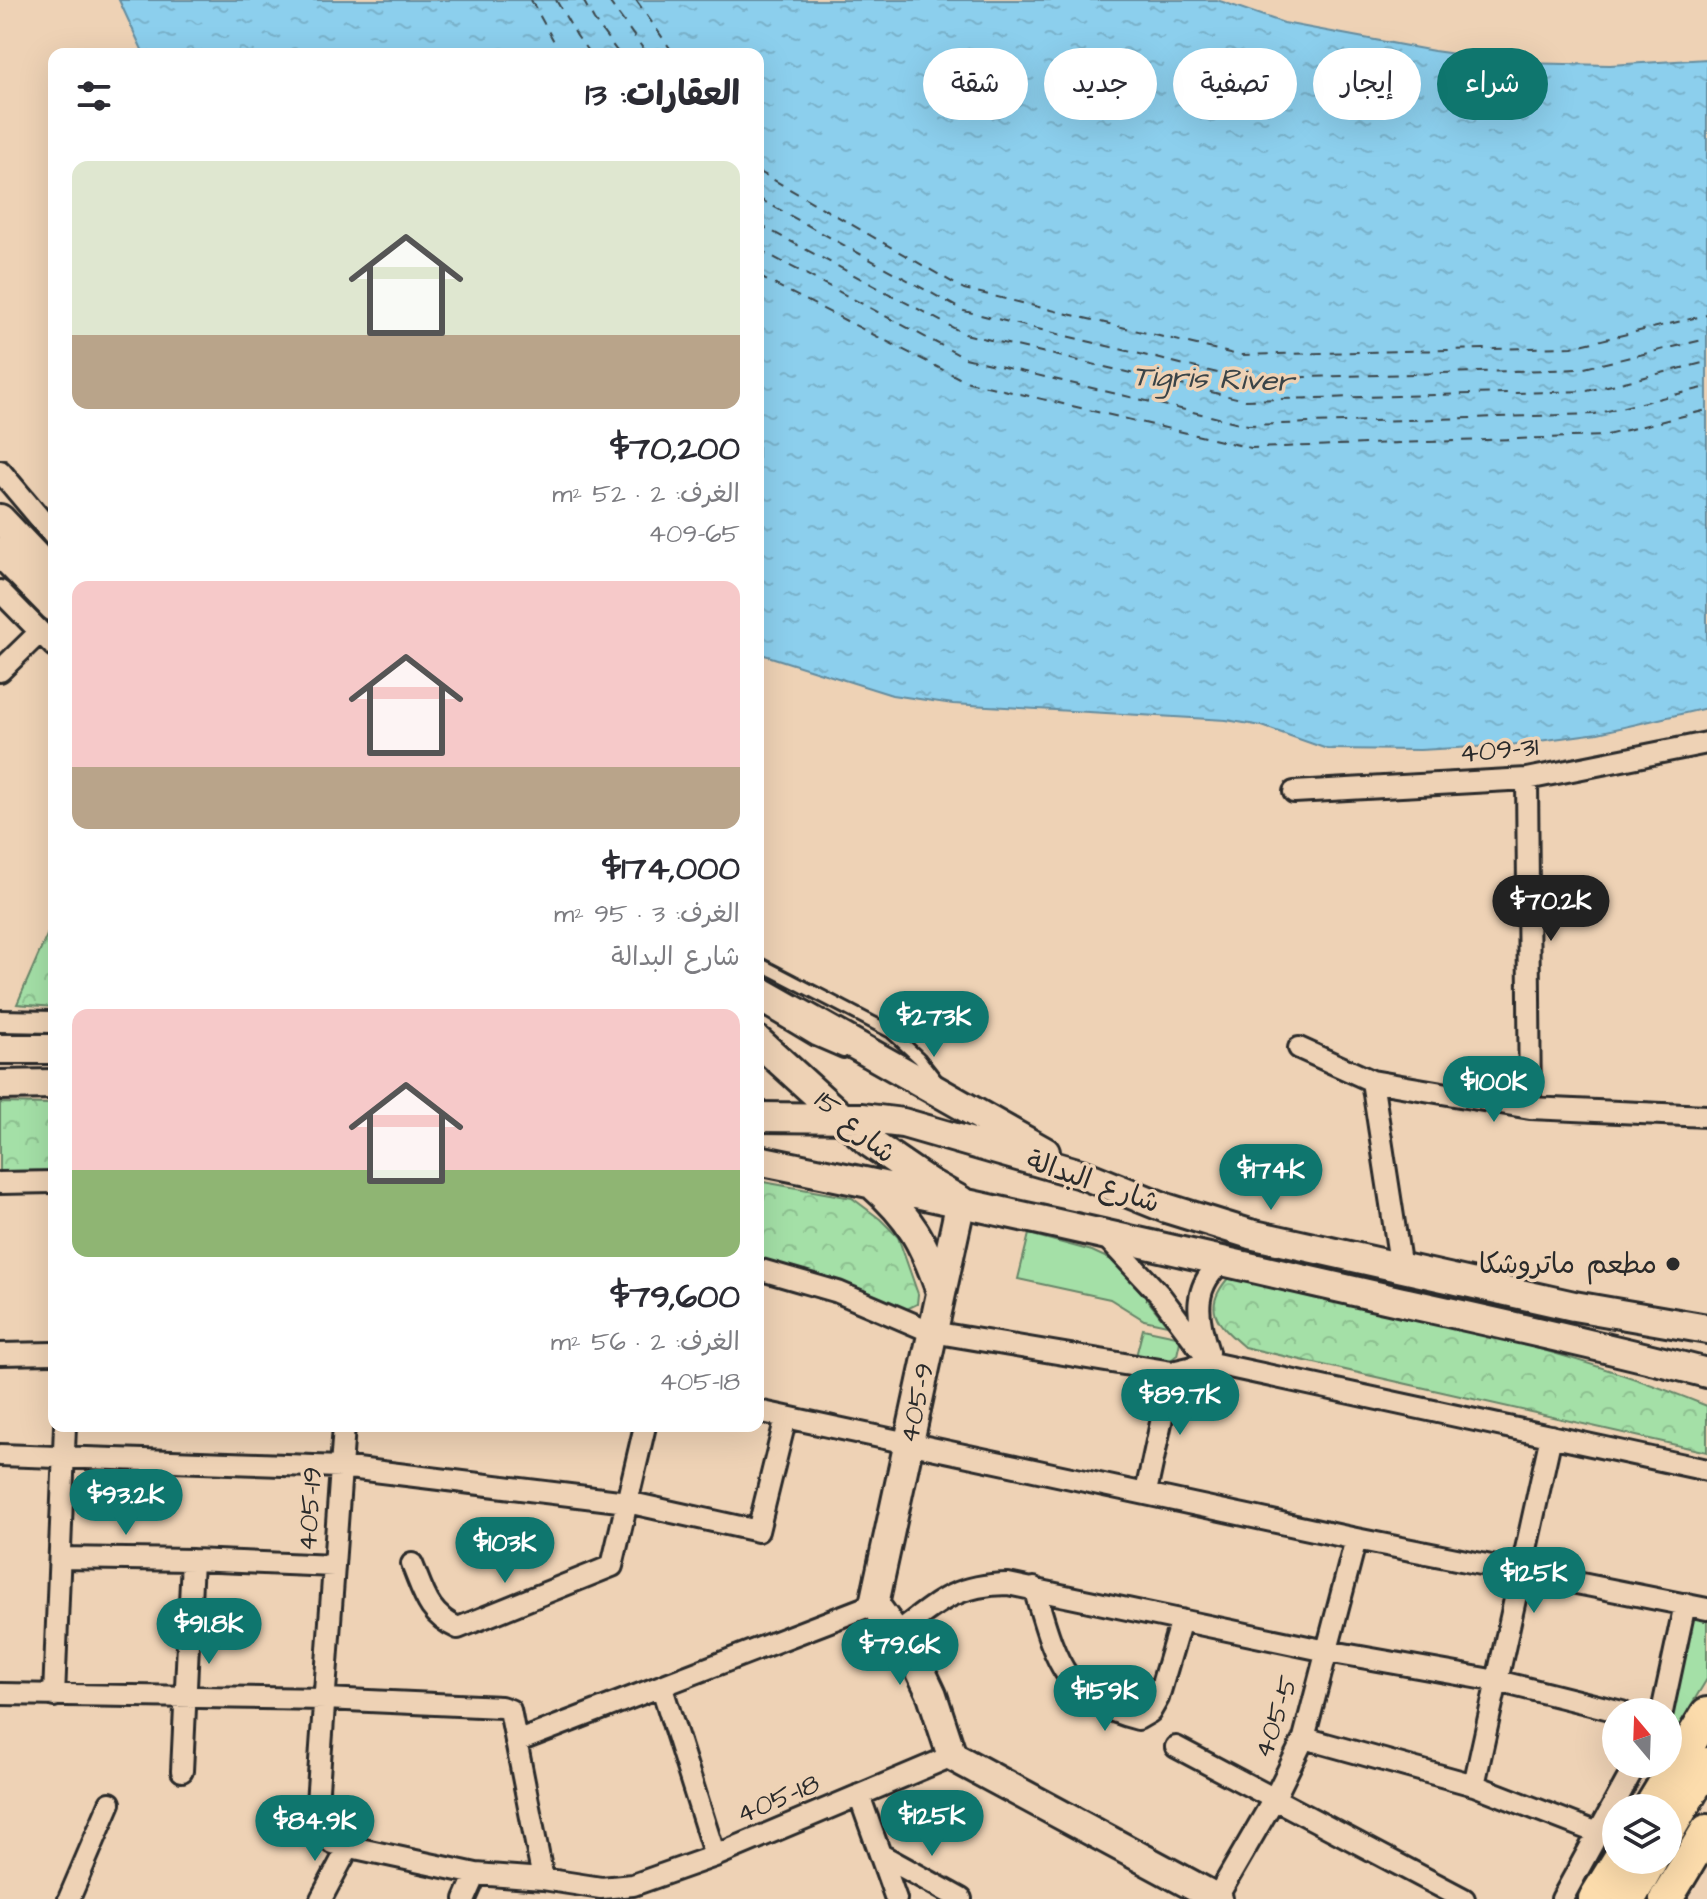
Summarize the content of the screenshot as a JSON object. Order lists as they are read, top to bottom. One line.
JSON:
{"streets":{"main road":["شارع 15","شارع البدالة","405-9"],"street":["409-31","405-19","405-5","405-18"]},"crossings":[["شارع 15","شارع البدالة"],["شارع 15","405-9"],["شارع البدالة","405-9"],["405-19","405-18"]],"water":["Tigris River"],"places":["مطعم ماتروشكا"],"north":"top","page":{"chip":["شراء","إيجار","تصفية","جديد","شقة"],"heading":"العقارات: 13","list":[{"name":"$70,200","note":"الغرف: 2 · 52 m² · 409-65"},{"name":"$174,000","note":"الغرف: 3 · 95 m² · شارع البدالة"},{"name":"$79,600","note":"الغرف: 2 · 56 m² · 405-18"}],"price":["$70.2K","$273K","$100K","$174K","$89.7K","$93.2K","$103K","$125K","$91.8K","$79.6K","$159K","$125K","$84.9K"]}}
